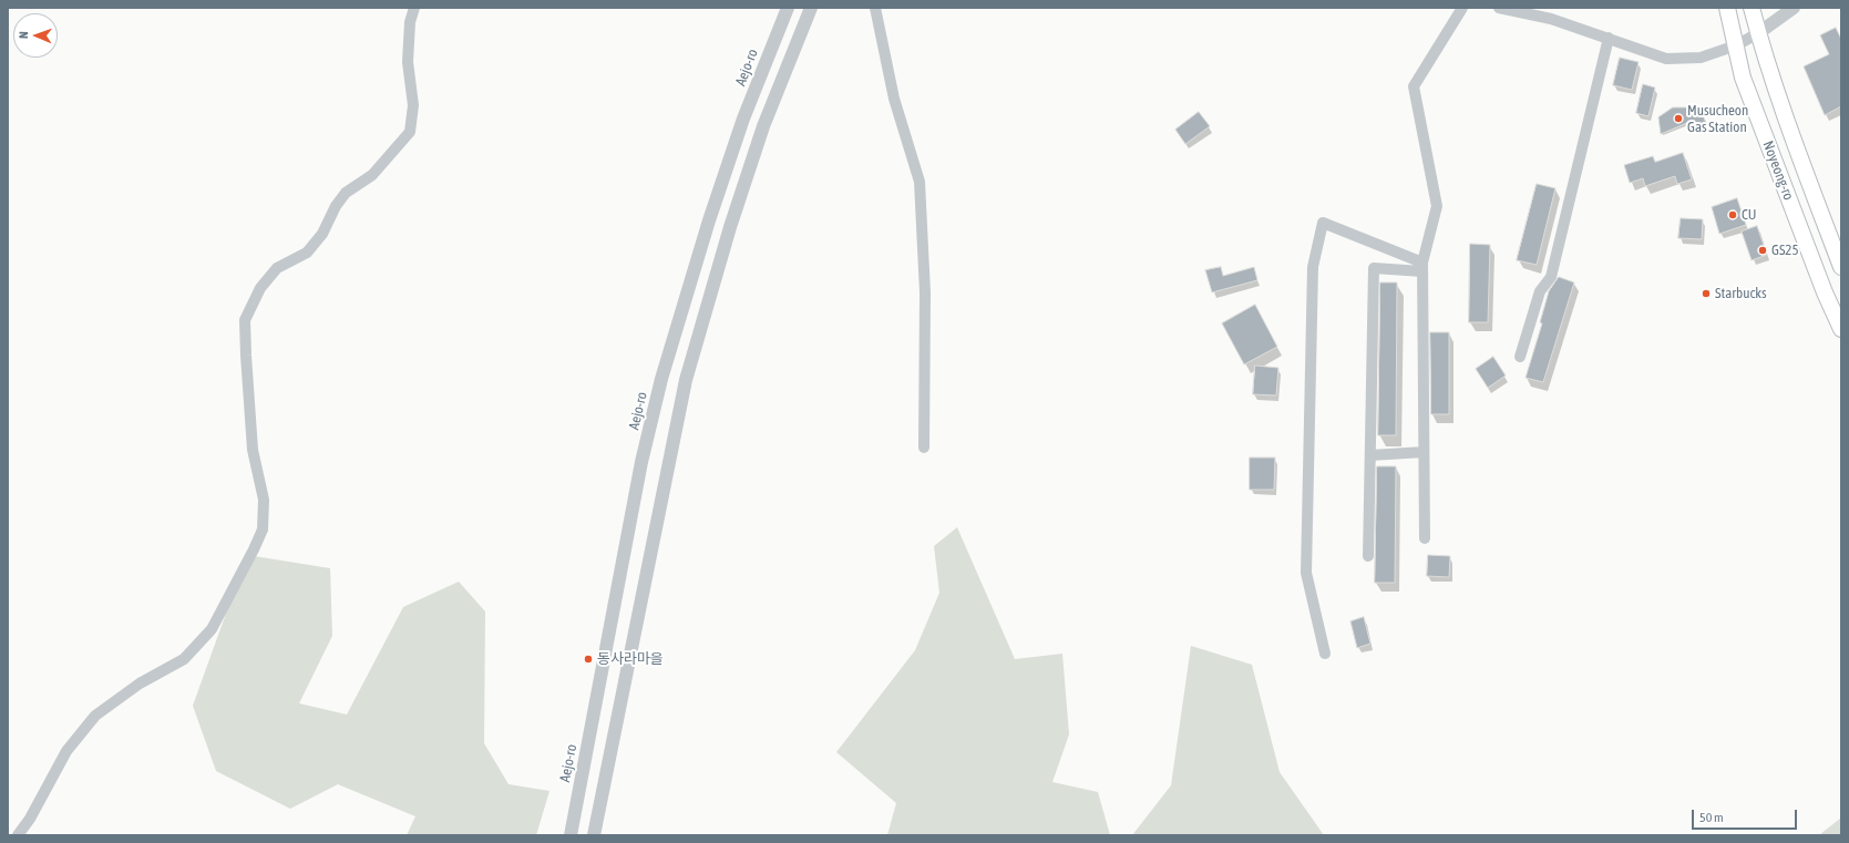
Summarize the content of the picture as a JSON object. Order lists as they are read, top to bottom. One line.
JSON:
{"streets":{"main road":["Noyeong-ro"],"street":["Aejo-ro"]},"places":["Musucheon Gas Station","CU","GS25","Starbucks","동사라마을"],"scale_bar":"50 m","north":"left"}
